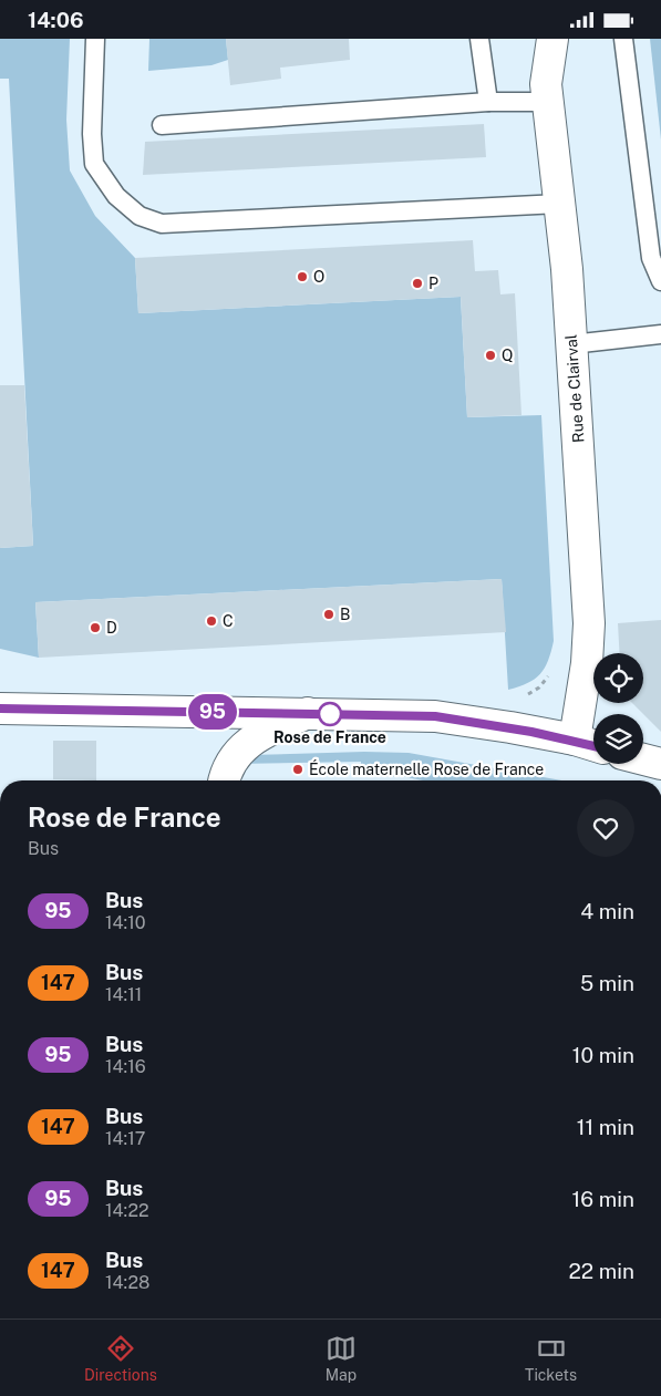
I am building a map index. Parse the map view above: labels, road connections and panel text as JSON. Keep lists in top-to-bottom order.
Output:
{
  "streets": {
    "street": ["Rue de Clairval"]
  },
  "places": [
    "O",
    "P",
    "Q",
    "B",
    "C",
    "D",
    "Rose de France",
    "École maternelle Rose de France"
  ],
  "lines": ["bus line 95"],
  "page": {
    "status": "14:06",
    "on_map": "95",
    "heading": ["Rose de France", "Bus"],
    "list": [
      {
        "mark": "95",
        "name": "Bus",
        "note": "14:10",
        "value": "4 min"
      },
      {
        "mark": "147",
        "name": "Bus",
        "note": "14:11",
        "value": "5 min"
      },
      {
        "mark": "95",
        "name": "Bus",
        "note": "14:16",
        "value": "10 min"
      },
      {
        "mark": "147",
        "name": "Bus",
        "note": "14:17",
        "value": "11 min"
      },
      {
        "mark": "95",
        "name": "Bus",
        "note": "14:22",
        "value": "16 min"
      },
      {
        "mark": "147",
        "name": "Bus",
        "note": "14:28",
        "value": "22 min"
      }
    ],
    "tabs": ["Directions", "Map", "Tickets"]
  }
}
